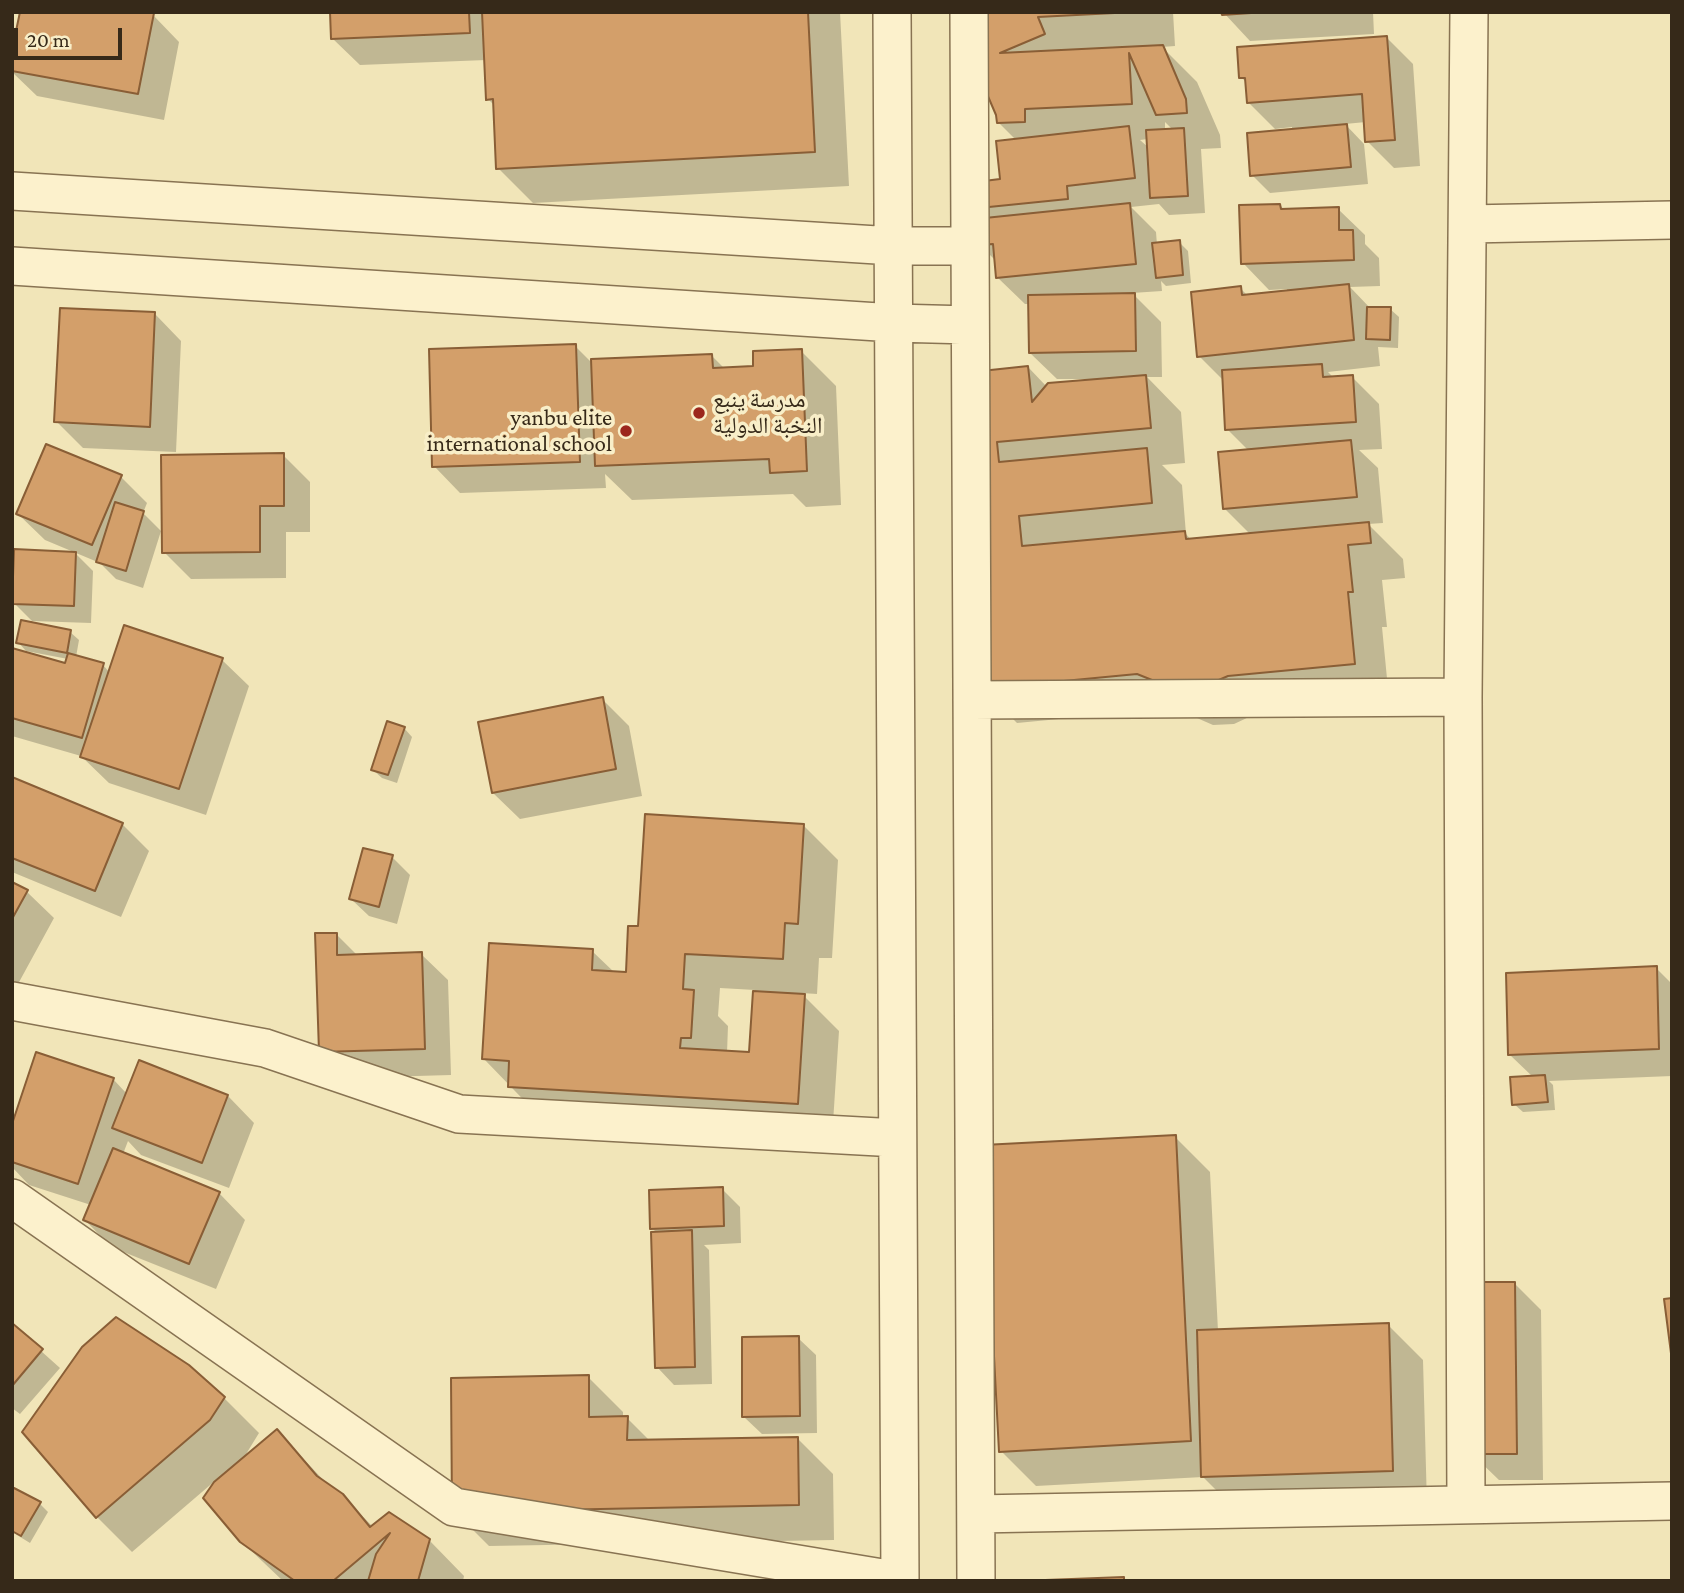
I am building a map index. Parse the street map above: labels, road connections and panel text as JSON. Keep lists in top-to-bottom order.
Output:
{
  "places": ["مدرسة ينبع النخبة الدولية", "yanbu elite international school"],
  "scale_bar": "20 m"
}
